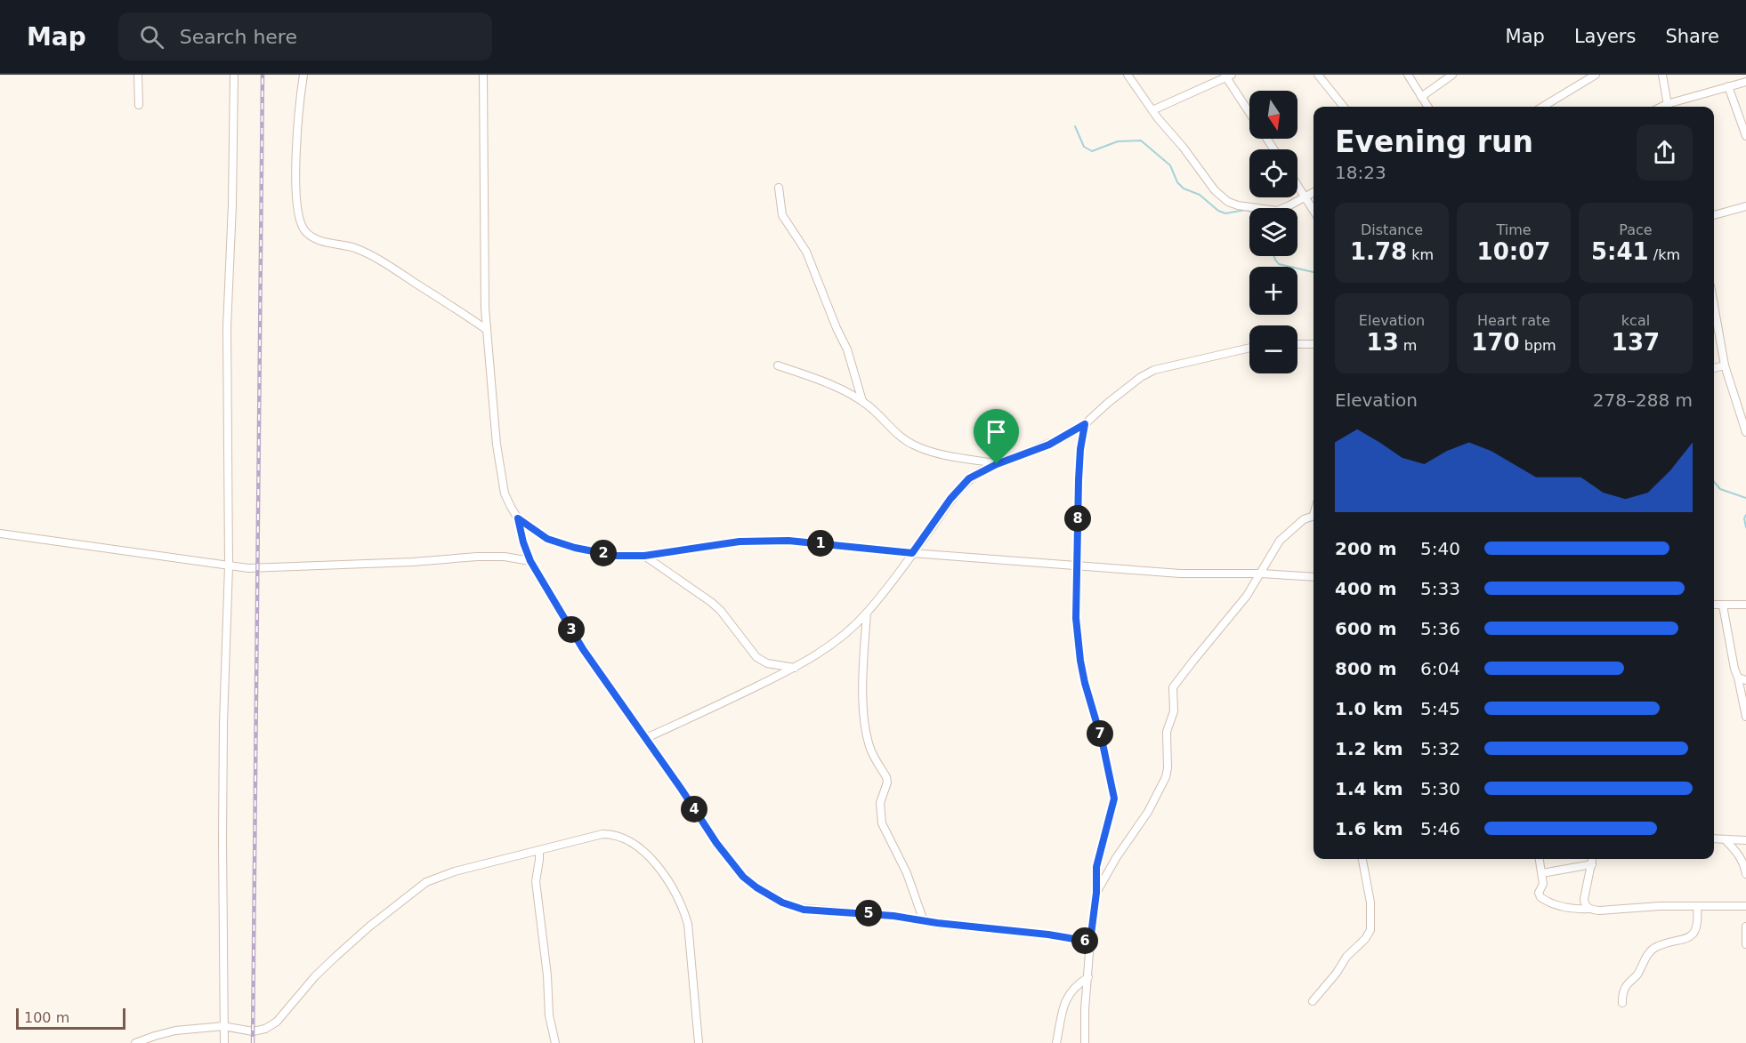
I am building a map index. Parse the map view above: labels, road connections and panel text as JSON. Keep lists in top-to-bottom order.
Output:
{
  "scale_bar": "100 m",
  "north": "bottom",
  "page": {
    "header": "Map",
    "search": "Search here",
    "nav": ["Map", "Layers", "Share"],
    "map_buttons": ["+", "−"],
    "heading": ["Evening run", "18:23"],
    "stats": [
      ["Distance", "1.78 km"],
      ["Time", "10:07"],
      ["Pace", "5:41 /km"],
      ["Elevation", "13 m"],
      ["Heart rate", "170 bpm"],
      ["kcal", "137"]
    ],
    "chart": ["Elevation", "278–288 m"],
    "pins": [
      "8",
      "1",
      "2",
      "3",
      "7",
      "4",
      "5",
      "6"
    ],
    "list": [
      {
        "name": "200 m",
        "note": "5:40"
      },
      {
        "name": "400 m",
        "note": "5:33"
      },
      {
        "name": "600 m",
        "note": "5:36"
      },
      {
        "name": "800 m",
        "note": "6:04"
      },
      {
        "name": "1.0 km",
        "note": "5:45"
      },
      {
        "name": "1.2 km",
        "note": "5:32"
      },
      {
        "name": "1.4 km",
        "note": "5:30"
      },
      {
        "name": "1.6 km",
        "note": "5:46"
      }
    ],
    "scale": "100 m"
  }
}
